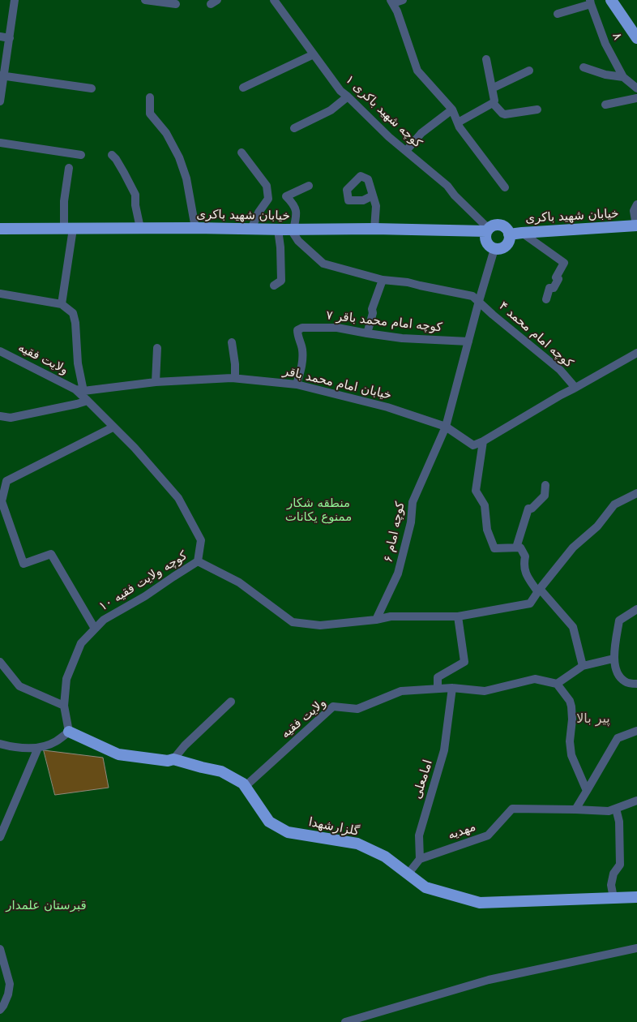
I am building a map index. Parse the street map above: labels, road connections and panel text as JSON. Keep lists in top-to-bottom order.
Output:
{
  "streets": {
    "main road": ["خیابان شهید باکری", "گلزارشهدا"],
    "street": [
      "۸",
      "کوچه شهید باکری ۱",
      "کوچه امام محمد باقر ۷",
      "کوچه امام محمد ۴",
      "ولایت فقیه",
      "خیابان امام محمد باقر",
      "کوچه امام ۶",
      "کوچه ولایت فقیه ۱۰",
      "امامعلی",
      "مهدیه"
    ]
  },
  "crossings": [
    ["کوچه شهید باکری ۱", "خیابان شهید باکری"],
    ["کوچه شهید باکری ۱", "کوچه امام ۶"],
    ["خیابان شهید باکری", "کوچه امام ۶"],
    ["کوچه امام محمد باقر ۷", "خیابان امام محمد باقر"],
    ["کوچه امام محمد باقر ۷", "کوچه امام ۶"],
    ["کوچه امام محمد ۴", "کوچه امام ۶"],
    ["ولایت فقیه", "خیابان امام محمد باقر"],
    ["ولایت فقیه", "کوچه ولایت فقیه ۱۰"],
    ["ولایت فقیه", "امامعلی"],
    ["ولایت فقیه", "گلزارشهدا"],
    ["خیابان امام محمد باقر", "کوچه امام ۶"],
    ["خیابان امام محمد باقر", "کوچه ولایت فقیه ۱۰"],
    ["کوچه ولایت فقیه ۱۰", "گلزارشهدا"],
    ["امامعلی", "مهدیه"]
  ],
  "districts": ["پیر بالا"],
  "parks": ["منطقه شکار ممنوع یکانات", "قبرستان علمدار"]
}
